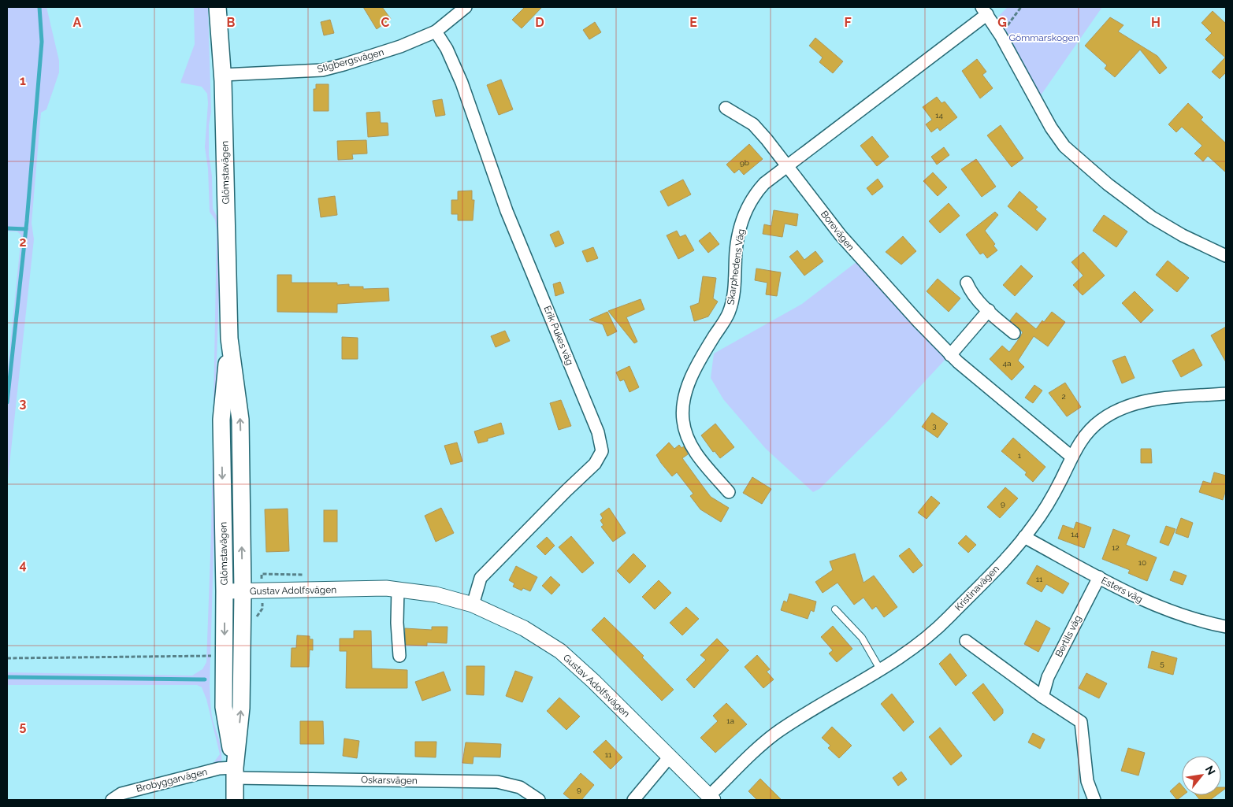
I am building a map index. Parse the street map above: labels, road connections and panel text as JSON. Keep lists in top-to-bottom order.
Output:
{
  "streets": {
    "main road": ["Glömstavägen"],
    "street": [
      "Stigbergsvägen",
      "Borevägen",
      "Skarphedens Väg",
      "Erik Pukes väg",
      "Kristinavägen",
      "Esters väg",
      "Gustav Adolfsvägen",
      "Bertils väg",
      "Brobyggarvägen",
      "Oskarsvägen"
    ]
  },
  "crossings": [
    ["Stigbergsvägen", "Glömstavägen"],
    ["Stigbergsvägen", "Erik Pukes väg"],
    ["Glömstavägen", "Gustav Adolfsvägen"],
    ["Glömstavägen", "Brobyggarvägen"],
    ["Glömstavägen", "Oskarsvägen"],
    ["Borevägen", "Skarphedens Väg"],
    ["Borevägen", "Kristinavägen"],
    ["Erik Pukes väg", "Gustav Adolfsvägen"],
    ["Kristinavägen", "Esters väg"],
    ["Kristinavägen", "Gustav Adolfsvägen"],
    ["Esters väg", "Bertils väg"],
    ["Brobyggarvägen", "Oskarsvägen"]
  ],
  "parks": ["Gömmarskogen"],
  "house_numbers": [
    "14",
    "9b",
    "4a",
    "2",
    "3",
    "1",
    "9",
    "14",
    "12",
    "10",
    "11",
    "5",
    "1a",
    "11",
    "9"
  ],
  "north": "top right",
  "grid": {
    "columns": [
      "A",
      "B",
      "C",
      "D",
      "E",
      "F",
      "G",
      "H"
    ],
    "rows": [
      "1",
      "2",
      "3",
      "4",
      "5"
    ]
  }
}
